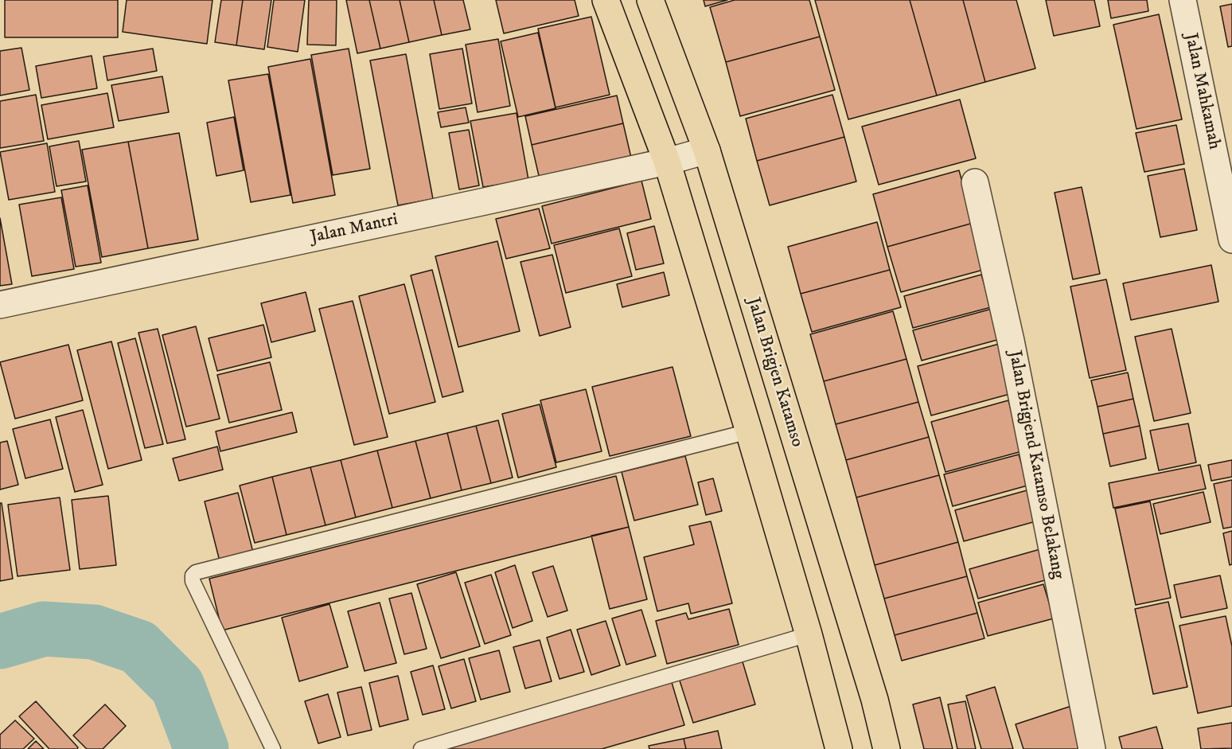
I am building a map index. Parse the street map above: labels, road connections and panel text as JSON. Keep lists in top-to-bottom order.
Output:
{
  "streets": {
    "main road": ["Jalan Brigjen Katamso"],
    "street": ["Jalan Mahkamah", "Jalan Mantri", "Jalan Brigjend Katamso Belakang"]
  },
  "crossings": [
    ["Jalan Mantri", "Jalan Brigjen Katamso"]
  ]
}
